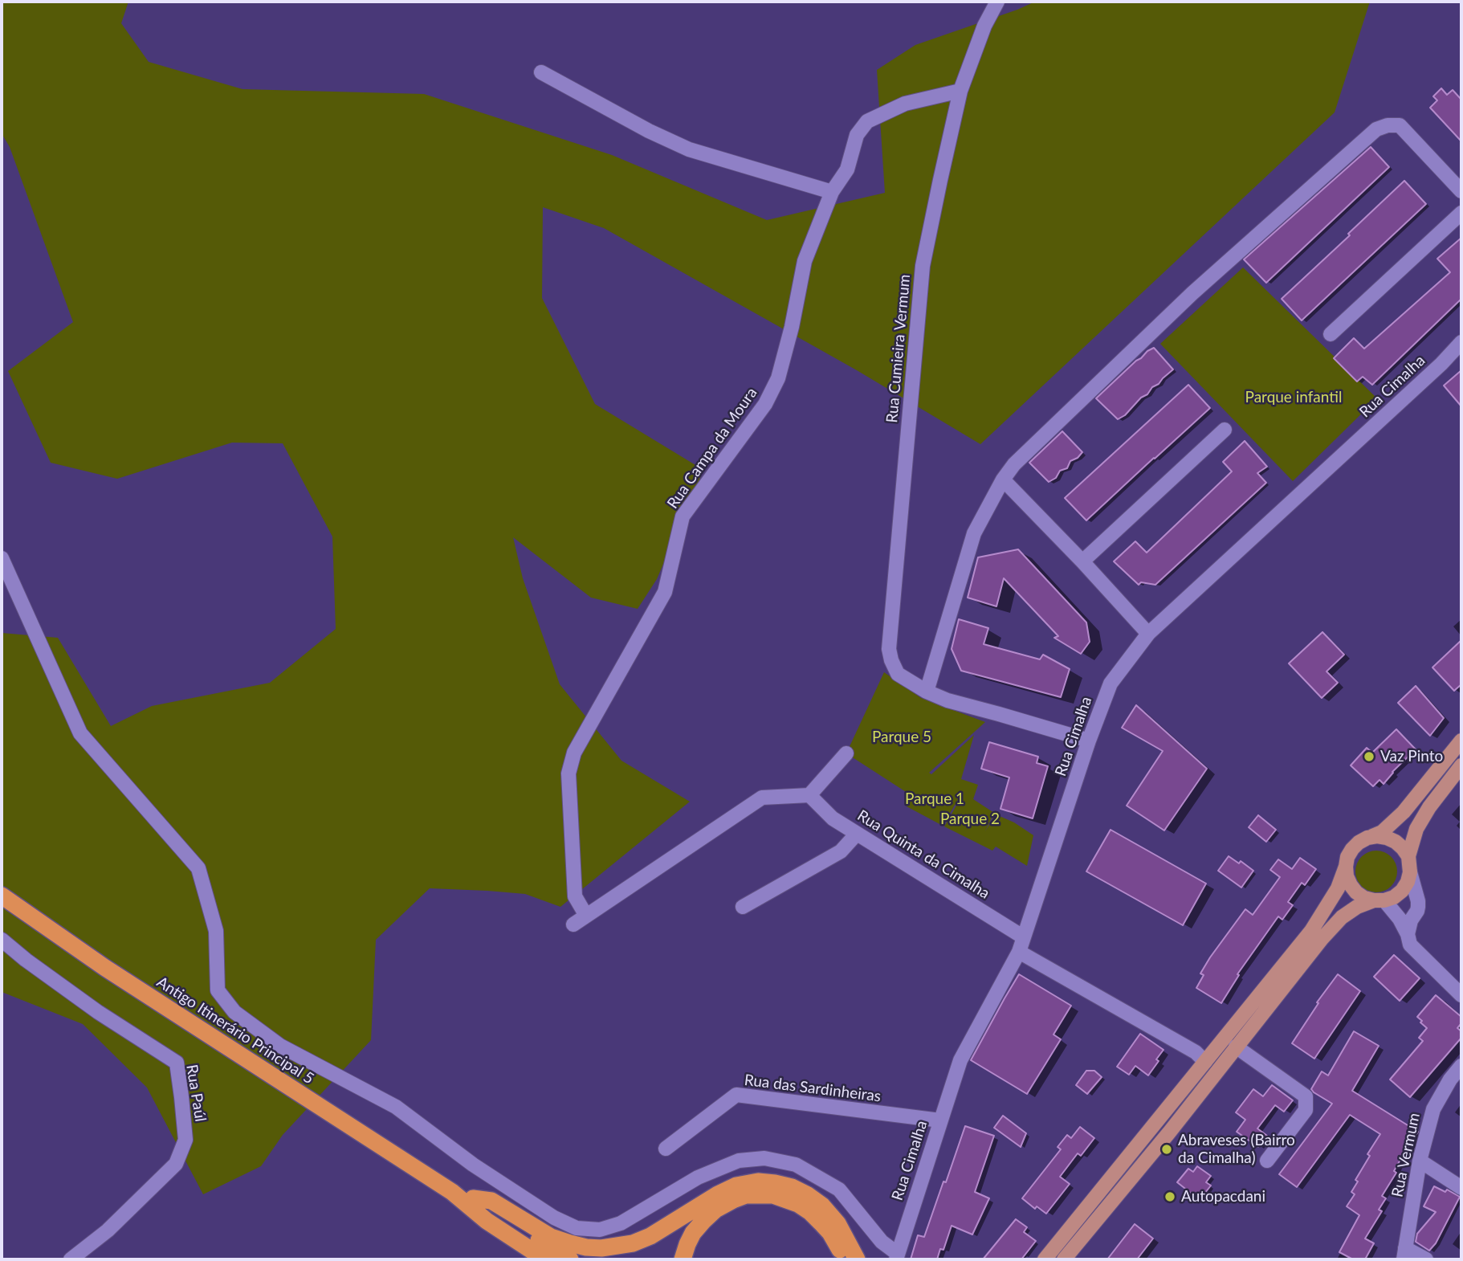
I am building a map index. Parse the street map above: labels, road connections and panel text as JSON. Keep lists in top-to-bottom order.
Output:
{
  "streets": {
    "highway": ["Antigo Itinerário Principal 5"],
    "street": [
      "Rua Cumieira Vermum",
      "Rua Cimalha",
      "Rua Campa da Moura",
      "Rua Quinta da Cimalha",
      "Rua das Sardinheiras",
      "Rua Paúl",
      "Rua Vermum"
    ]
  },
  "crossings": [
    ["Rua Cumieira Vermum", "Rua Cimalha"],
    ["Rua Cumieira Vermum", "Rua Campa da Moura"],
    ["Rua Cimalha", "Rua Quinta da Cimalha"],
    ["Rua Cimalha", "Rua das Sardinheiras"]
  ],
  "parks": [
    "Parque infantil",
    "Parque 5",
    "Parque 1",
    "Parque 2"
  ],
  "places": ["Vaz Pinto", "Abraveses (Bairro da Cimalha)", "Autopacdani"]
}
